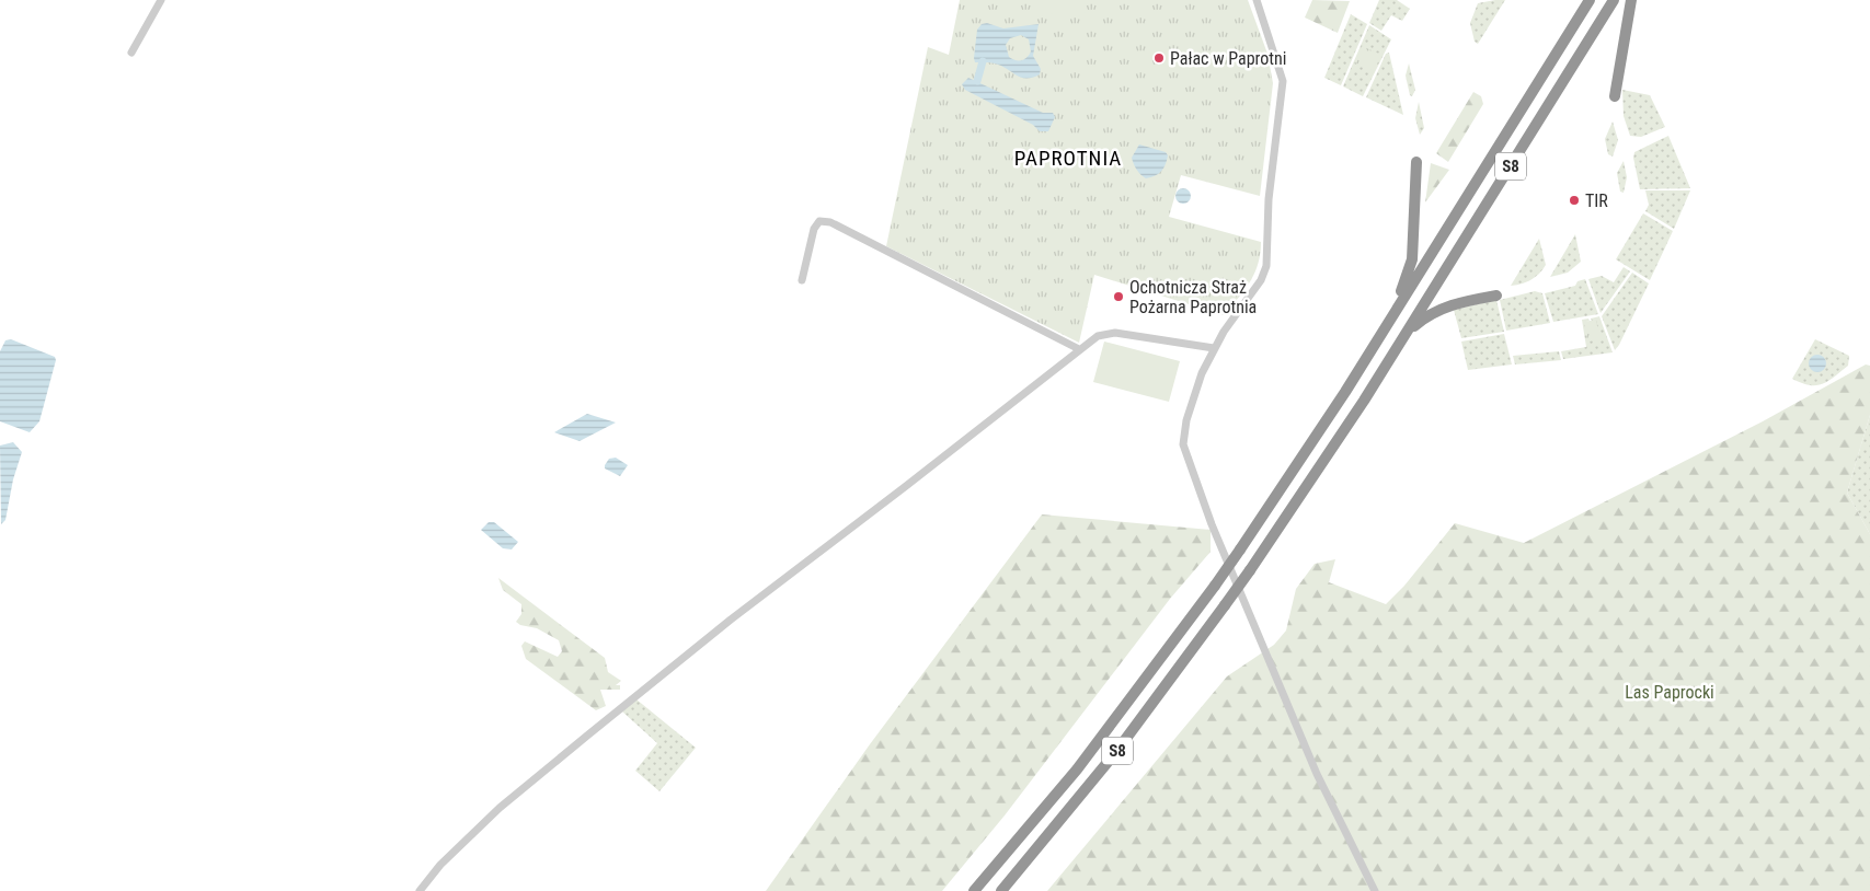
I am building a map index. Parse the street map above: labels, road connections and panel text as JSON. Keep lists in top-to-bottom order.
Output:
{
  "streets": {
    "highway": ["S8"]
  },
  "districts": ["PAPROTNIA"],
  "parks": ["Las Paprocki"],
  "places": ["Pałac w Paprotni", "TIR", "Ochotnicza Straż Pożarna Paprotnia"]
}
